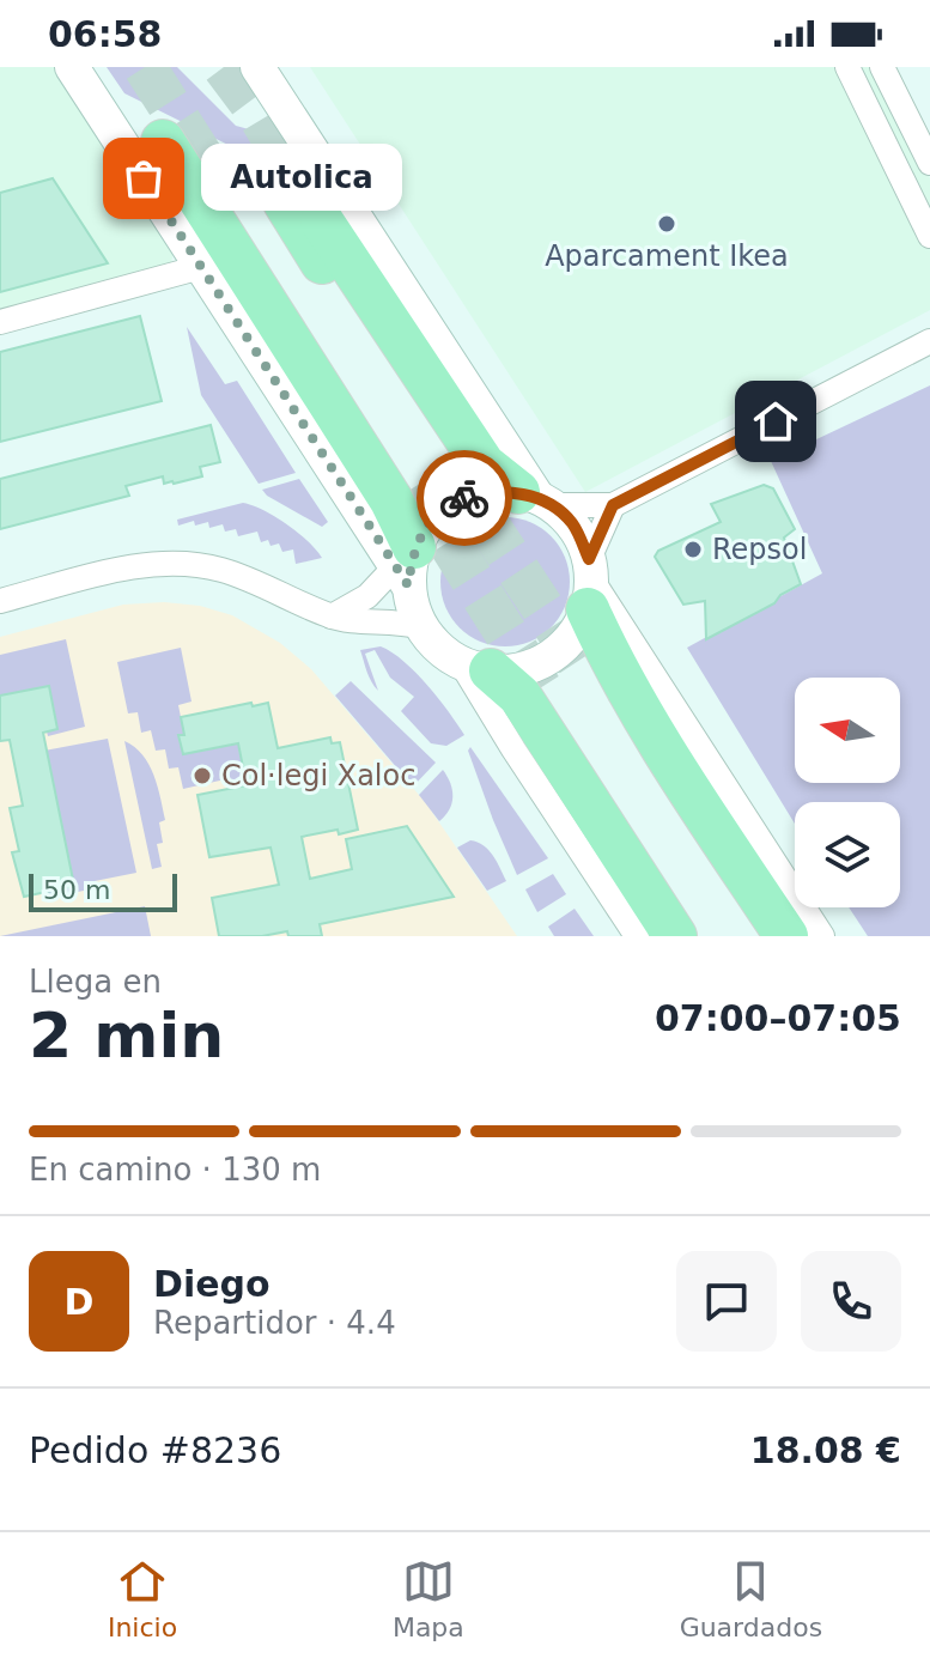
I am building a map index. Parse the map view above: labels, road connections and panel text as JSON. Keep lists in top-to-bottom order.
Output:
{
  "places": [
    "Autolica",
    "Aparcament Ikea",
    "Repsol",
    "Col·legi Xaloc"
  ],
  "scale_bar": "50 m",
  "north": "left",
  "page": {
    "status": "06:58",
    "bubble": "Autolica",
    "scale": "50 m",
    "heading": ["2 min", "Llega en", "07:00–07:05"],
    "panel": [
      "Diego",
      "Repartidor · 4.4",
      "Pedido #8236",
      "18.08 €"
    ],
    "bar": "En camino · 130 m",
    "round": "D",
    "tabs": ["Inicio", "Mapa", "Guardados"]
  }
}
